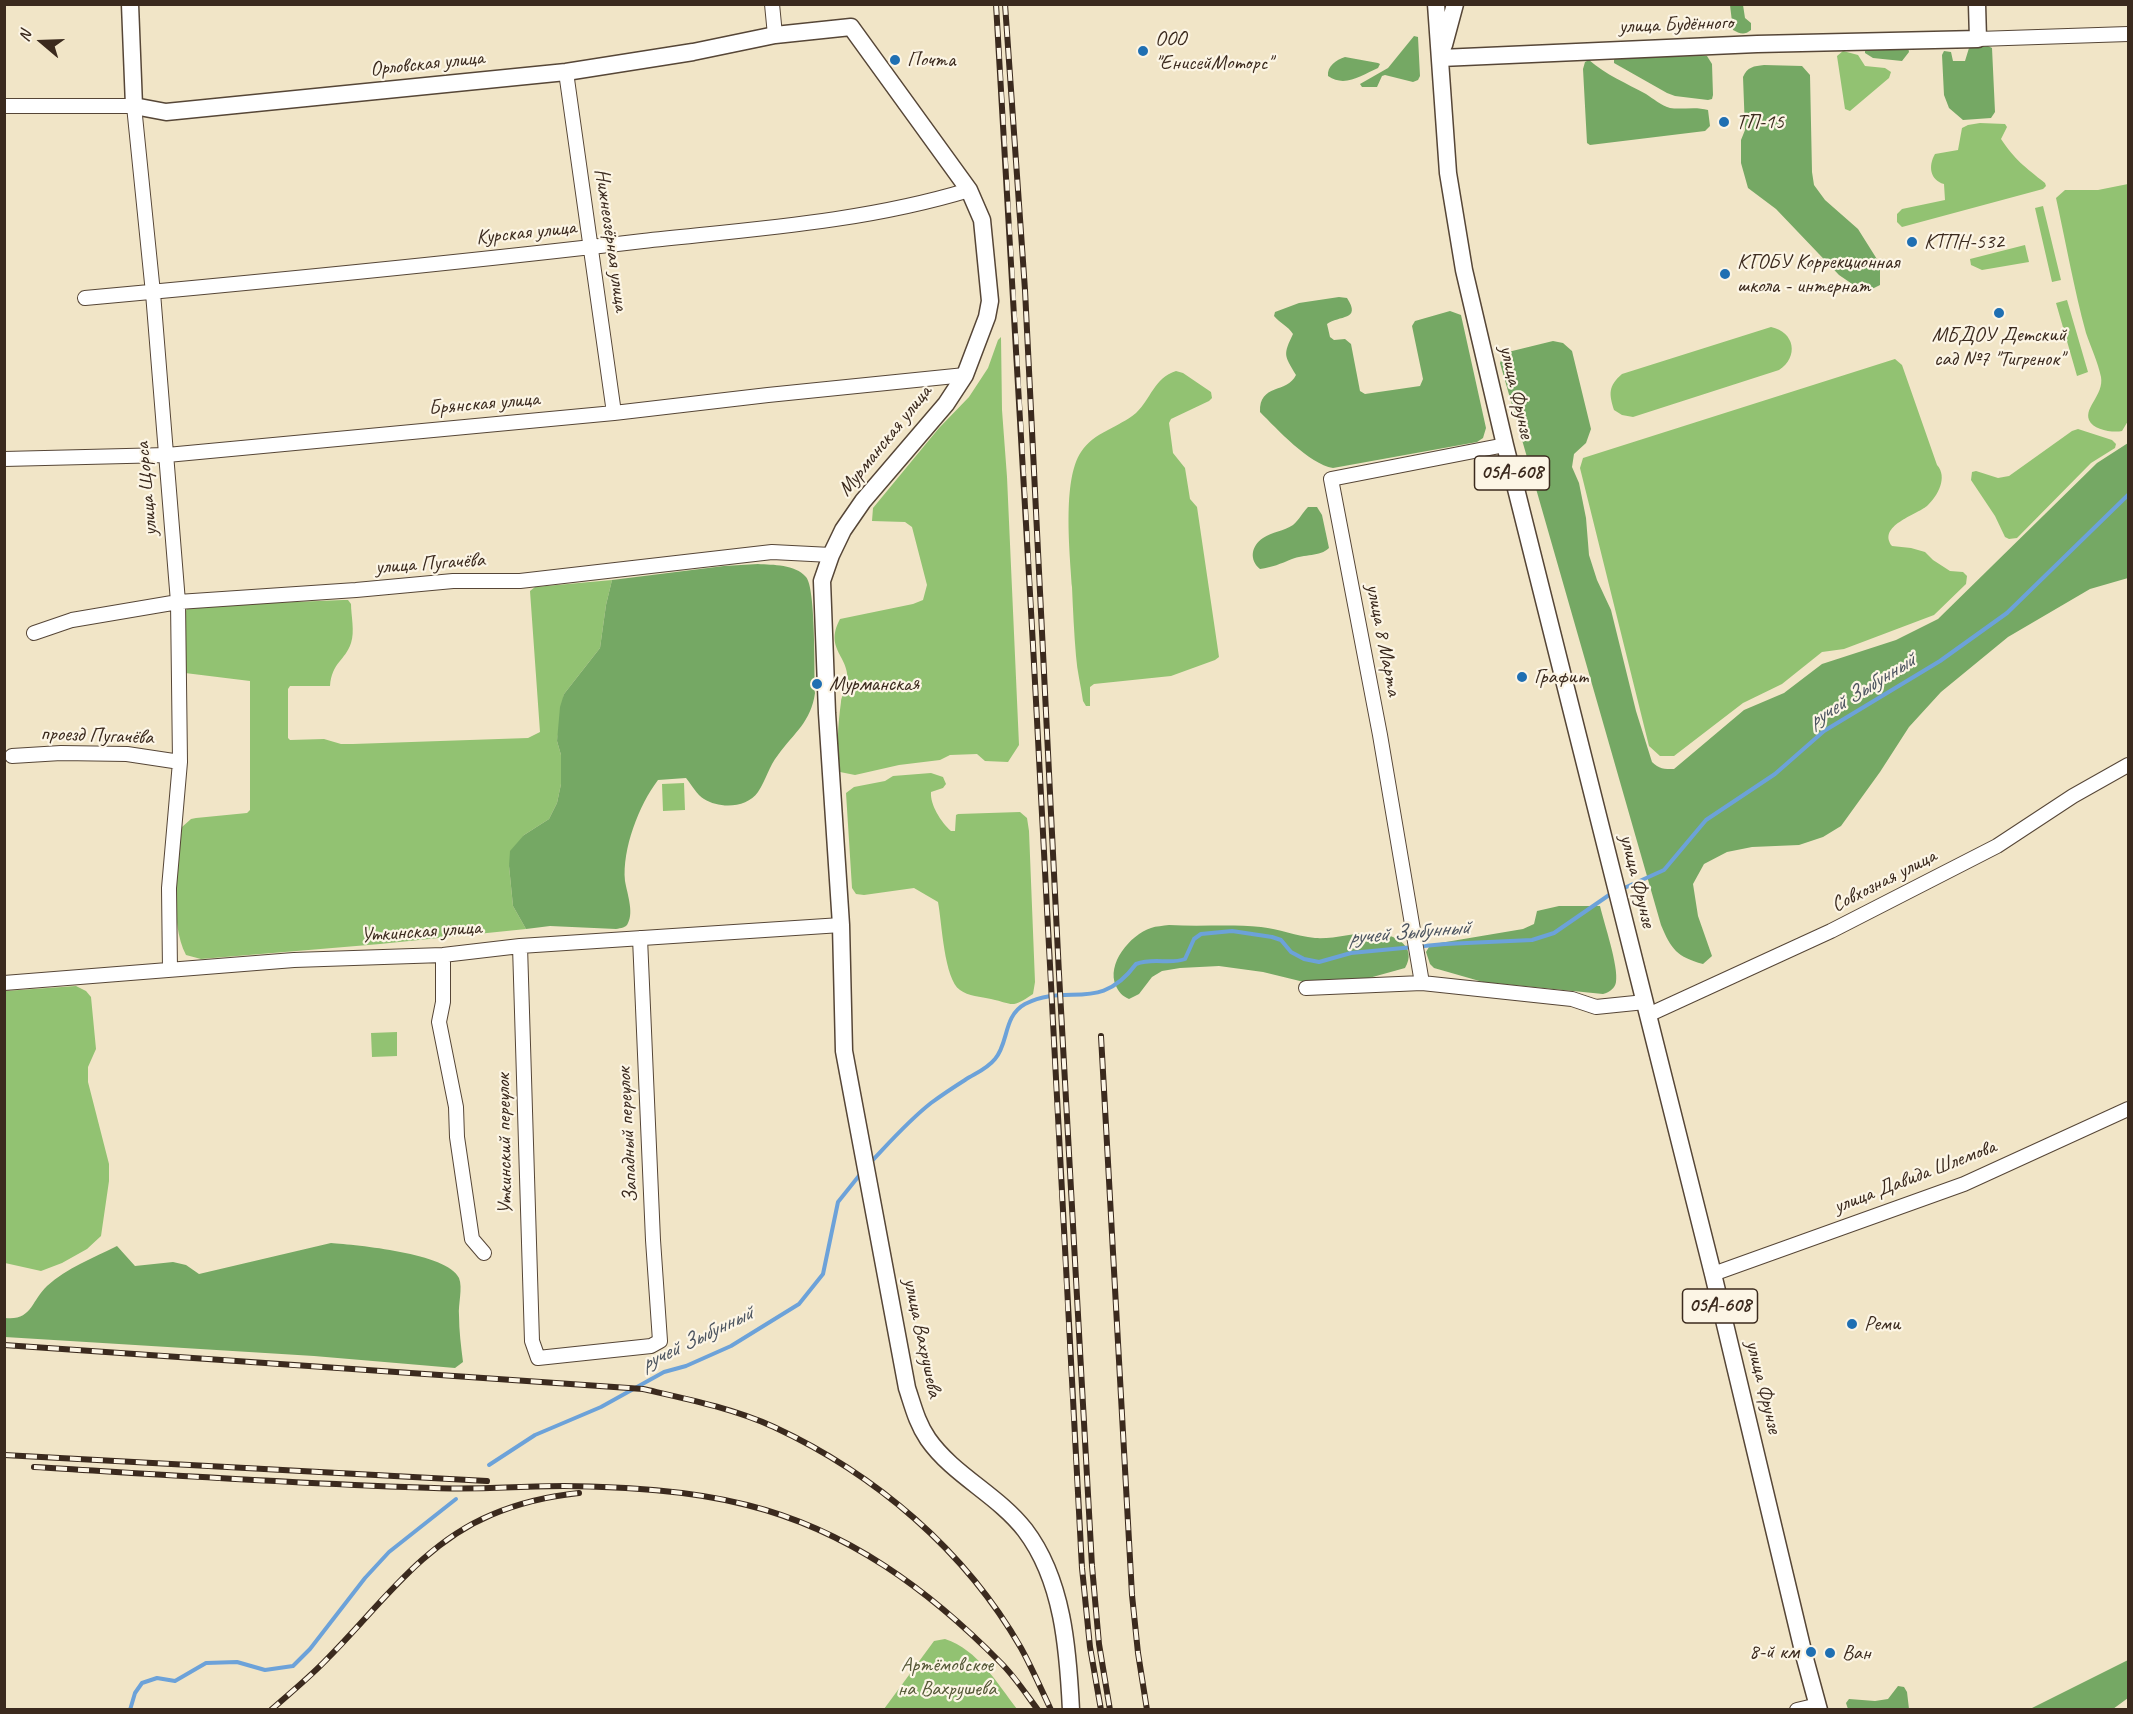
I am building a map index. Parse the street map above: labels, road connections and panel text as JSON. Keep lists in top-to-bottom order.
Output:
{
  "streets": {
    "main road": [
      "улица Будённого",
      "Орловская улица",
      "улица Фрунзе",
      "Мурманская улица",
      "05А-608",
      "улица Щорса",
      "улица Вахрушева"
    ],
    "street": [
      "Курская улица",
      "Нижнеозёрная улица",
      "Брянская улица",
      "улица Пугачёва",
      "улица 8 Марта",
      "проезд Пугачёва",
      "Совхозная улица",
      "Уткинская улица",
      "Западный переулок",
      "Уткинский переулок",
      "улица Давида Шлемова"
    ]
  },
  "crossings": [
    ["улица Будённого", "улица Фрунзе"],
    ["Орловская улица", "Нижнеозёрная улица"],
    ["Орловская улица", "Мурманская улица"],
    ["Орловская улица", "улица Щорса"],
    ["Курская улица", "Нижнеозёрная улица"],
    ["Курская улица", "Мурманская улица"],
    ["Курская улица", "улица Щорса"],
    ["Нижнеозёрная улица", "Брянская улица"],
    ["улица Фрунзе", "улица 8 Марта"],
    ["улица Фрунзе", "Совхозная улица"],
    ["улица Фрунзе", "улица Давида Шлемова"],
    ["Брянская улица", "Мурманская улица"],
    ["Брянская улица", "улица Щорса"],
    ["Мурманская улица", "улица Пугачёва"],
    ["Мурманская улица", "Уткинская улица"],
    ["Мурманская улица", "улица Вахрушева"],
    ["улица Щорса", "улица Пугачёва"],
    ["улица Щорса", "проезд Пугачёва"],
    ["улица Щорса", "Уткинская улица"],
    ["Уткинская улица", "Западный переулок"],
    ["Уткинская улица", "Уткинский переулок"],
    ["Уткинская улица", "улица Вахрушева"],
    ["Западный переулок", "Уткинский переулок"]
  ],
  "water": ["ручей Зыбунный"],
  "parks": ["Артёмовское на Вахрушева"],
  "places": [
    "ООО \"ЕнисейМоторс\"",
    "Почта",
    "ТП-15",
    "КТПН-532",
    "КГОБУ Коррекционная школа - интернат",
    "МБДОУ Детский сад №7 \"Тигренок\"",
    "Графит",
    "Мурманская",
    "Реми",
    "8-й км",
    "Ван"
  ],
  "north": "left"
}
